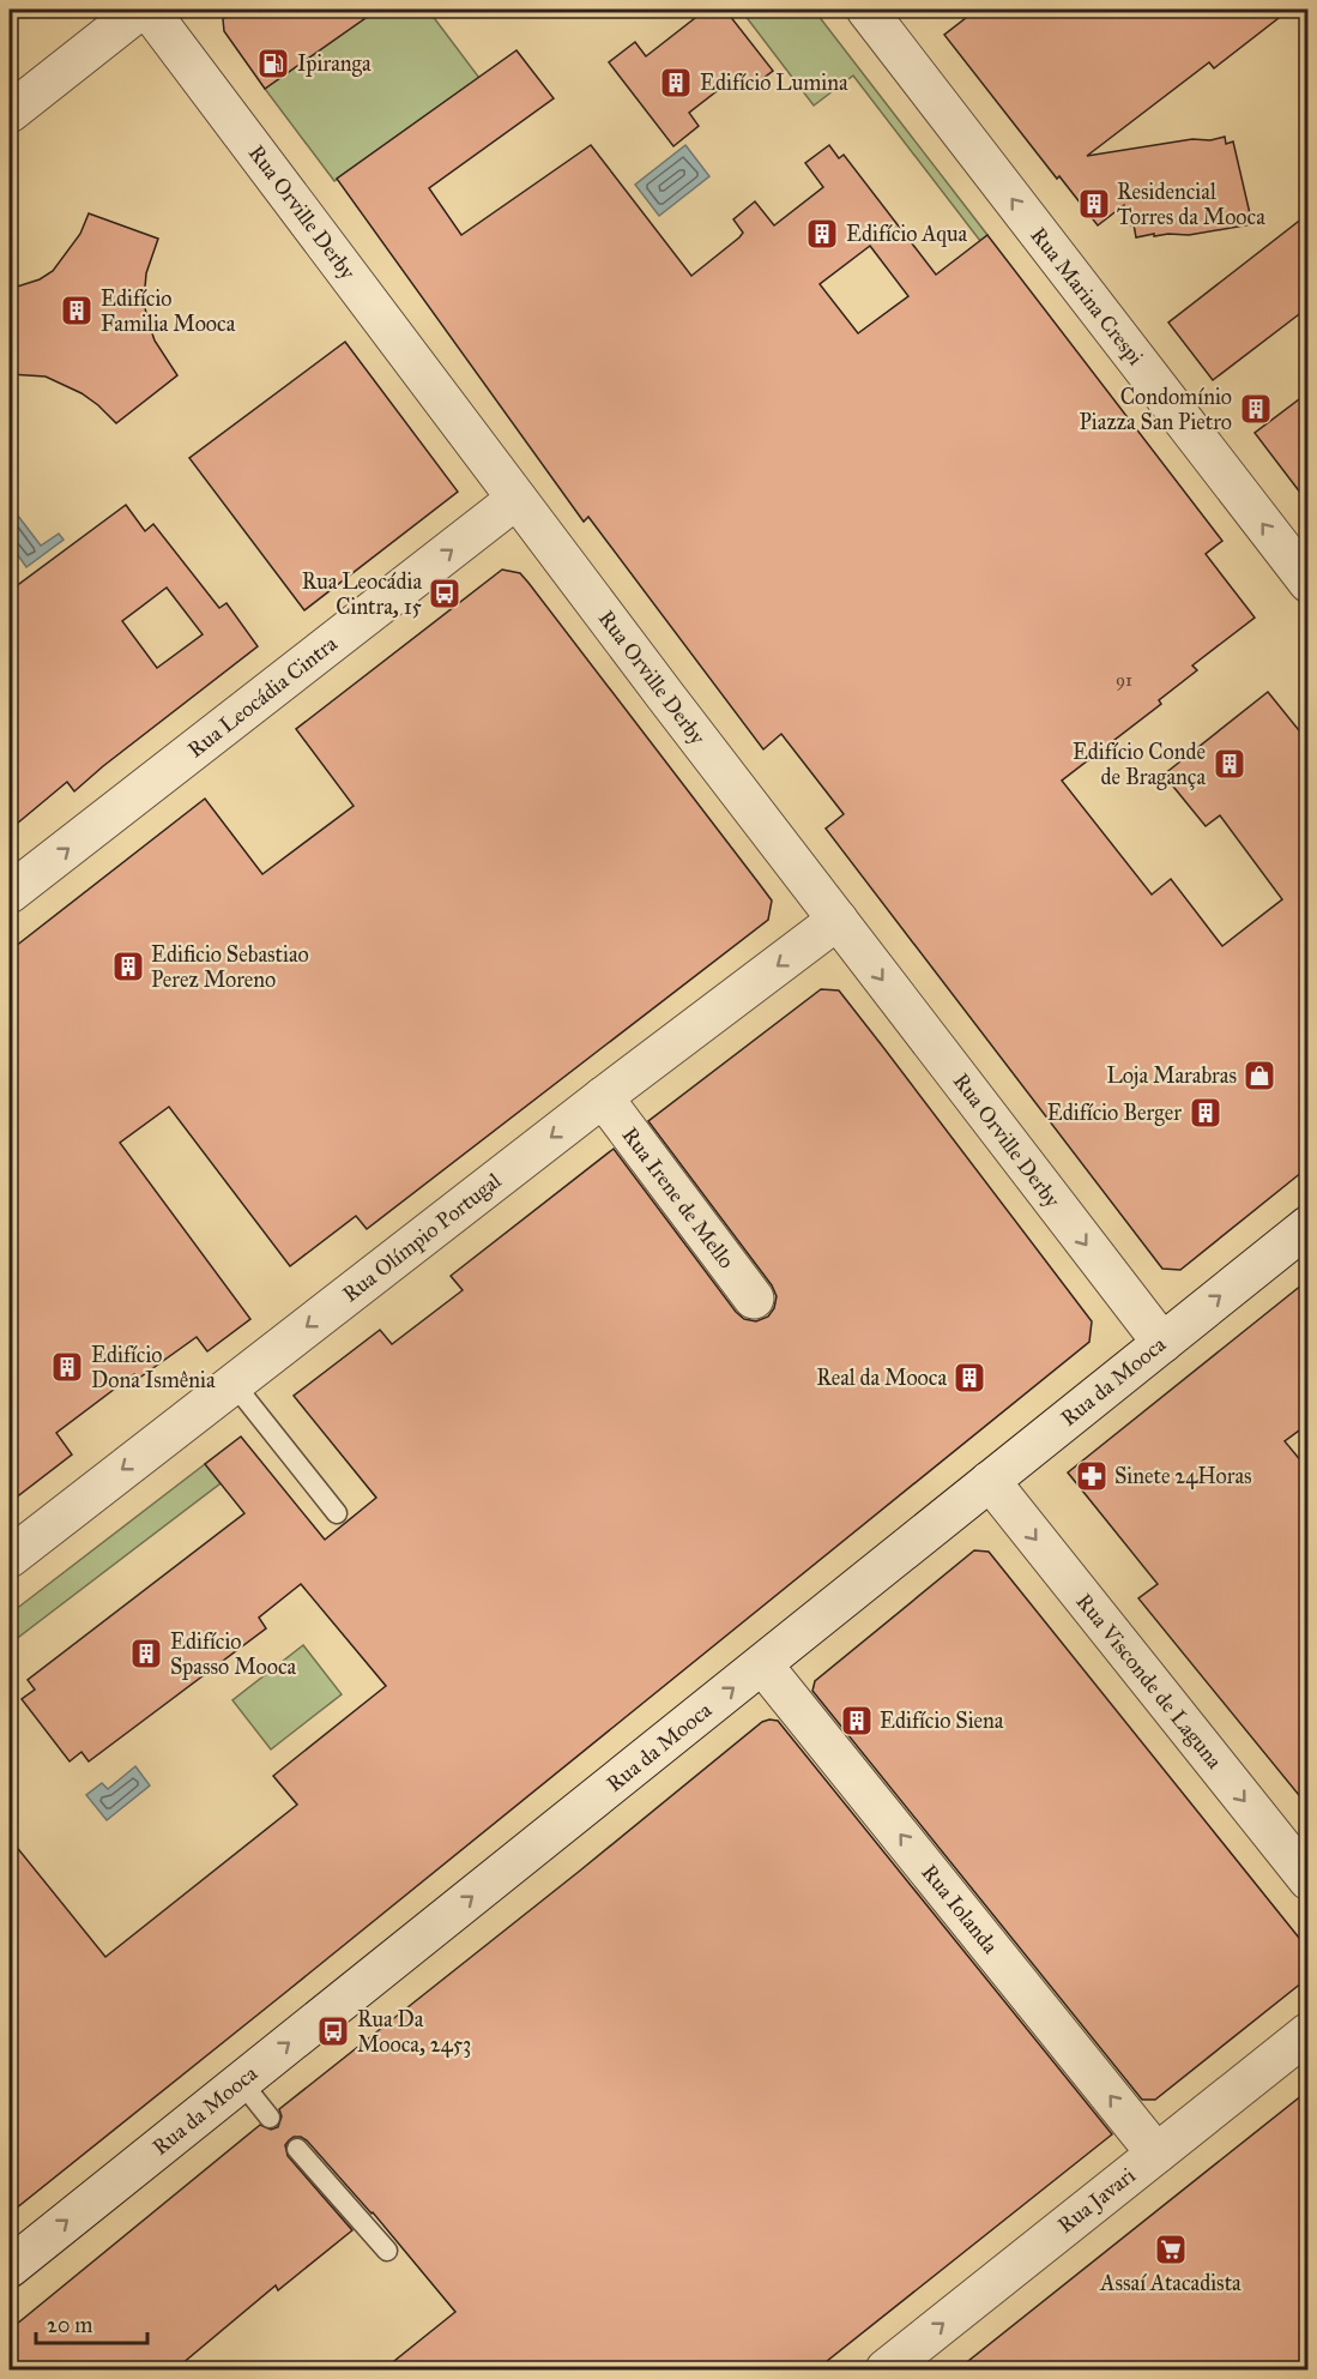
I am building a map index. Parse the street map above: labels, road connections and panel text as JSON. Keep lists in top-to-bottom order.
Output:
{
  "streets": {
    "street": [
      "Rua Orville Derby",
      "Rua Marina Crespi",
      "Rua Leocádia Cintra",
      "Rua Irene de Mello",
      "Rua Olímpio Portugal",
      "Rua da Mooca",
      "Rua Visconde de Laguna",
      "Rua Iolanda",
      "Rua Javari"
    ]
  },
  "crossings": [
    ["Rua Orville Derby", "Rua Leocádia Cintra"],
    ["Rua Orville Derby", "Rua Olímpio Portugal"],
    ["Rua Orville Derby", "Rua da Mooca"],
    ["Rua Irene de Mello", "Rua Olímpio Portugal"],
    ["Rua da Mooca", "Rua Visconde de Laguna"],
    ["Rua da Mooca", "Rua Iolanda"],
    ["Rua Iolanda", "Rua Javari"]
  ],
  "one_way": [
    "Rua Marina Crespi",
    "Rua Leocádia Cintra",
    "Rua Olímpio Portugal",
    "Rua da Mooca",
    "Rua Visconde de Laguna",
    "Rua Iolanda",
    "Rua Javari"
  ],
  "places": {
    "fuel station": ["Ipiranga"],
    "building": [
      "Edifício Lumina",
      "Residencial Torres da Mooca",
      "Edifício Aqua",
      "Edifício Familia Mooca",
      "Condomínio Piazza San Pietro",
      "Edifício Conde de Bragança",
      "Edificio Sebastiao Perez Moreno",
      "Edifício Berger",
      "Edifício Dona Ismênia",
      "Real da Mooca",
      "Edifício Spasso Mooca",
      "Edifício Siena"
    ],
    "bus stop": ["Rua Leocádia Cintra, 15", "Rua Da Mooca, 2453"],
    "shop": ["Loja Marabras"],
    "pharmacy": ["Sinete 24Horas"],
    "supermarket": ["Assaí Atacadista"]
  },
  "house_numbers": ["91"],
  "scale_bar": "20 m"
}
